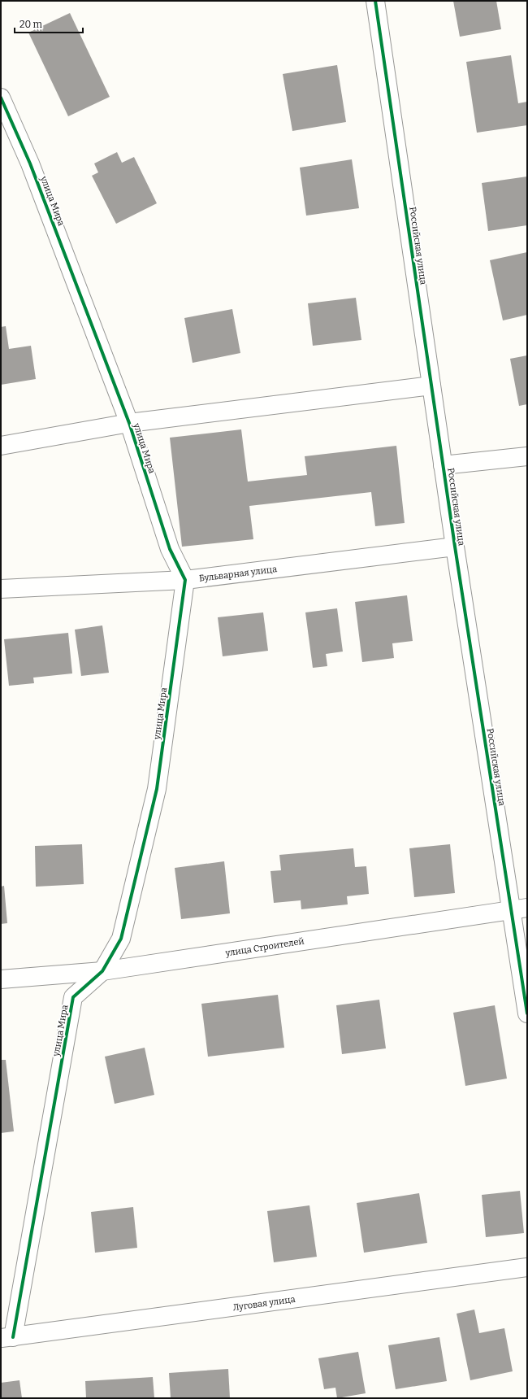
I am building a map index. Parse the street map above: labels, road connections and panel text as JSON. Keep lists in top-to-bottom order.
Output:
{
  "streets": {
    "street": [
      "улица Мира",
      "Российская улица",
      "Бульварная улица",
      "улица Строителей",
      "Луговая улица"
    ]
  },
  "crossings": [
    ["улица Мира", "Бульварная улица"],
    ["улица Мира", "улица Строителей"],
    ["улица Мира", "Луговая улица"],
    ["Российская улица", "Бульварная улица"],
    ["Российская улица", "улица Строителей"]
  ],
  "scale_bar": "20 m"
}
